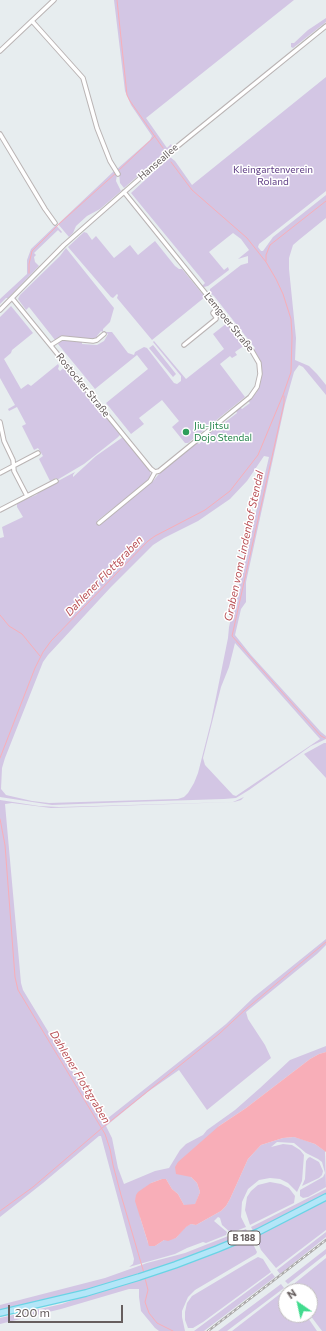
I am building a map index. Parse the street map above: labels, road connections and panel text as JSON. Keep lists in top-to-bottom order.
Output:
{
  "streets": {
    "main road": ["B 188"],
    "street": ["Hanseallee", "Lemgoer Straße", "Rostocker Straße"]
  },
  "crossings": [
    ["Hanseallee", "Lemgoer Straße"],
    ["Hanseallee", "Rostocker Straße"],
    ["Lemgoer Straße", "Rostocker Straße"]
  ],
  "water": ["Graben vom Lindenhof Stendal", "Dahlener Flottgraben"],
  "parks": ["Kleingartenverein Roland"],
  "places": ["Jiu-Jitsu Dojo Stendal"],
  "scale_bar": "200 m",
  "north": "top left"
}
